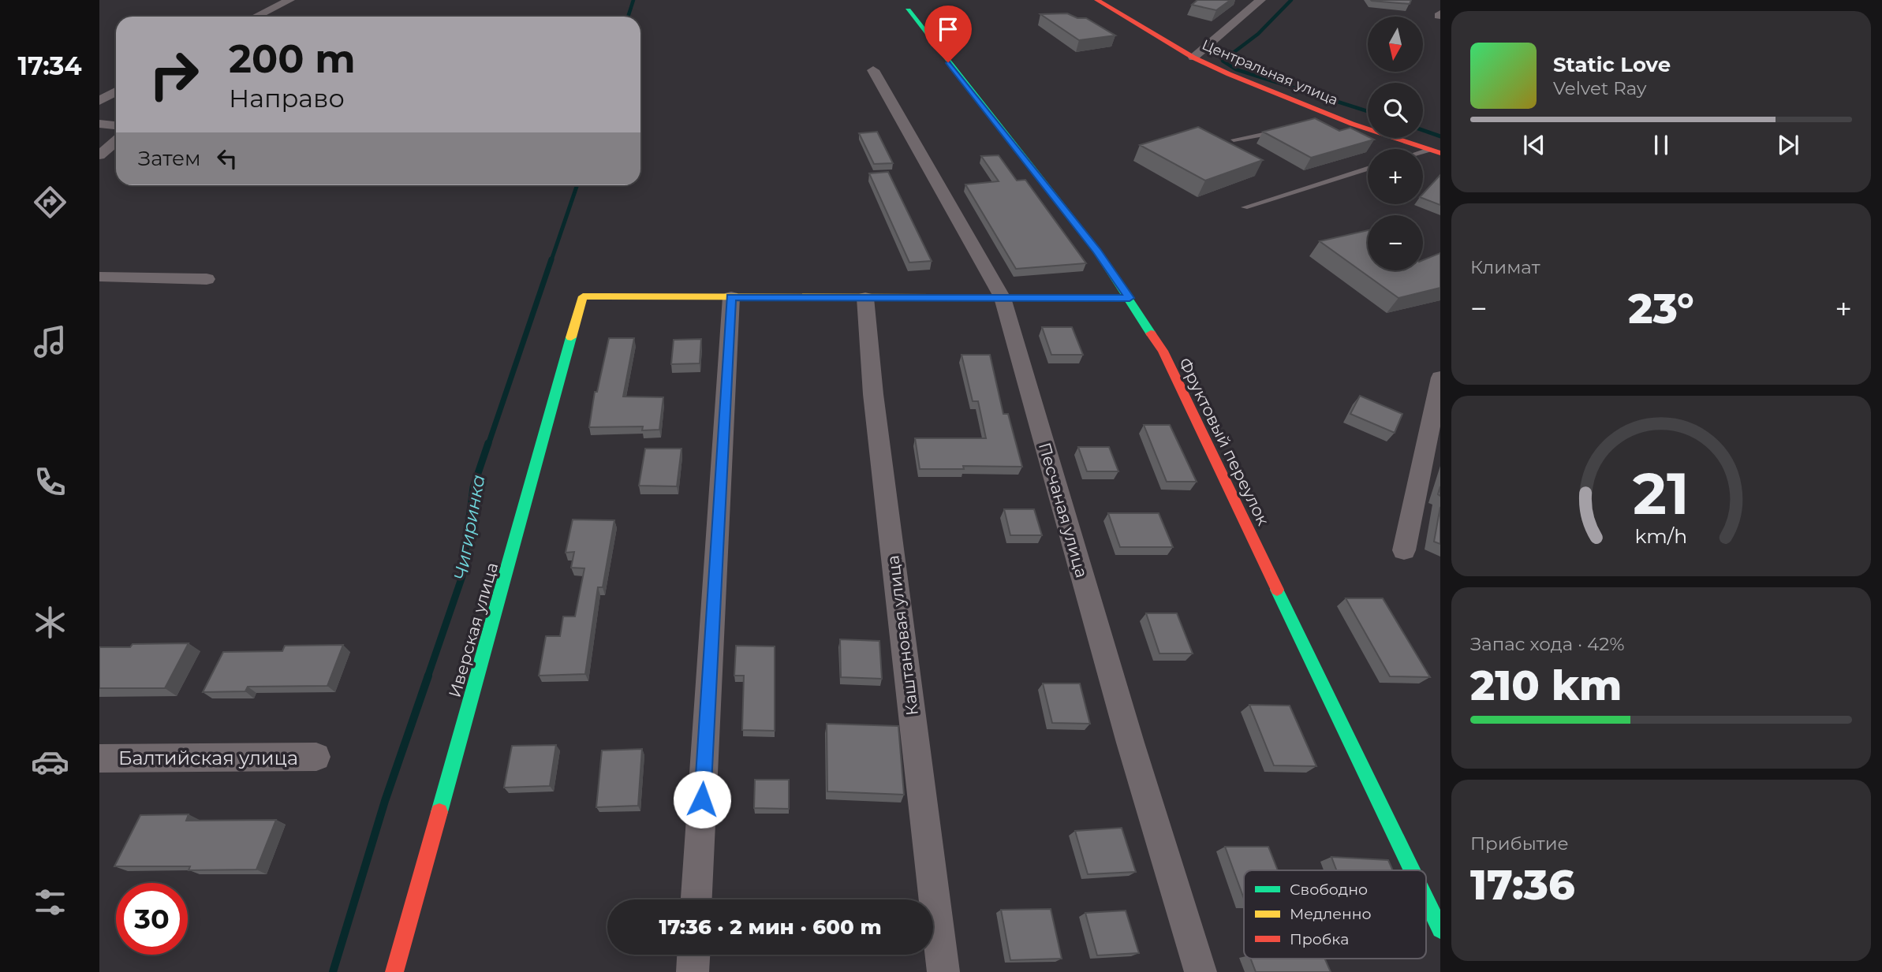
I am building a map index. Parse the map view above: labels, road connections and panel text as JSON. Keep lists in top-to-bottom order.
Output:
{
  "streets": {
    "street": [
      "Центральная улица",
      "Фруктовый переулок",
      "Песчаная улица",
      "Иверская улица",
      "Каштановая улица",
      "Балтийская улица"
    ]
  },
  "water": ["Чигиринка"],
  "legend": ["Свободно", "Медленно", "Пробка"],
  "north": "bottom",
  "page": {
    "tabs": "17:34",
    "map_buttons": ["+", "−"],
    "turn": ["200 m", "Направо"],
    "song": ["Static Love", "Velvet Ray"],
    "then": "Затем",
    "tile": [
      "Климат",
      ["Запас хода · 42%", "210 km"],
      ["Прибытие", "17:36"]
    ],
    "heat": ["−", "23°", "+"],
    "limit": "30",
    "trip": "17:36 · 2 мин · 600 m",
    "gauge": ["21", "km/h"]
  }
}
